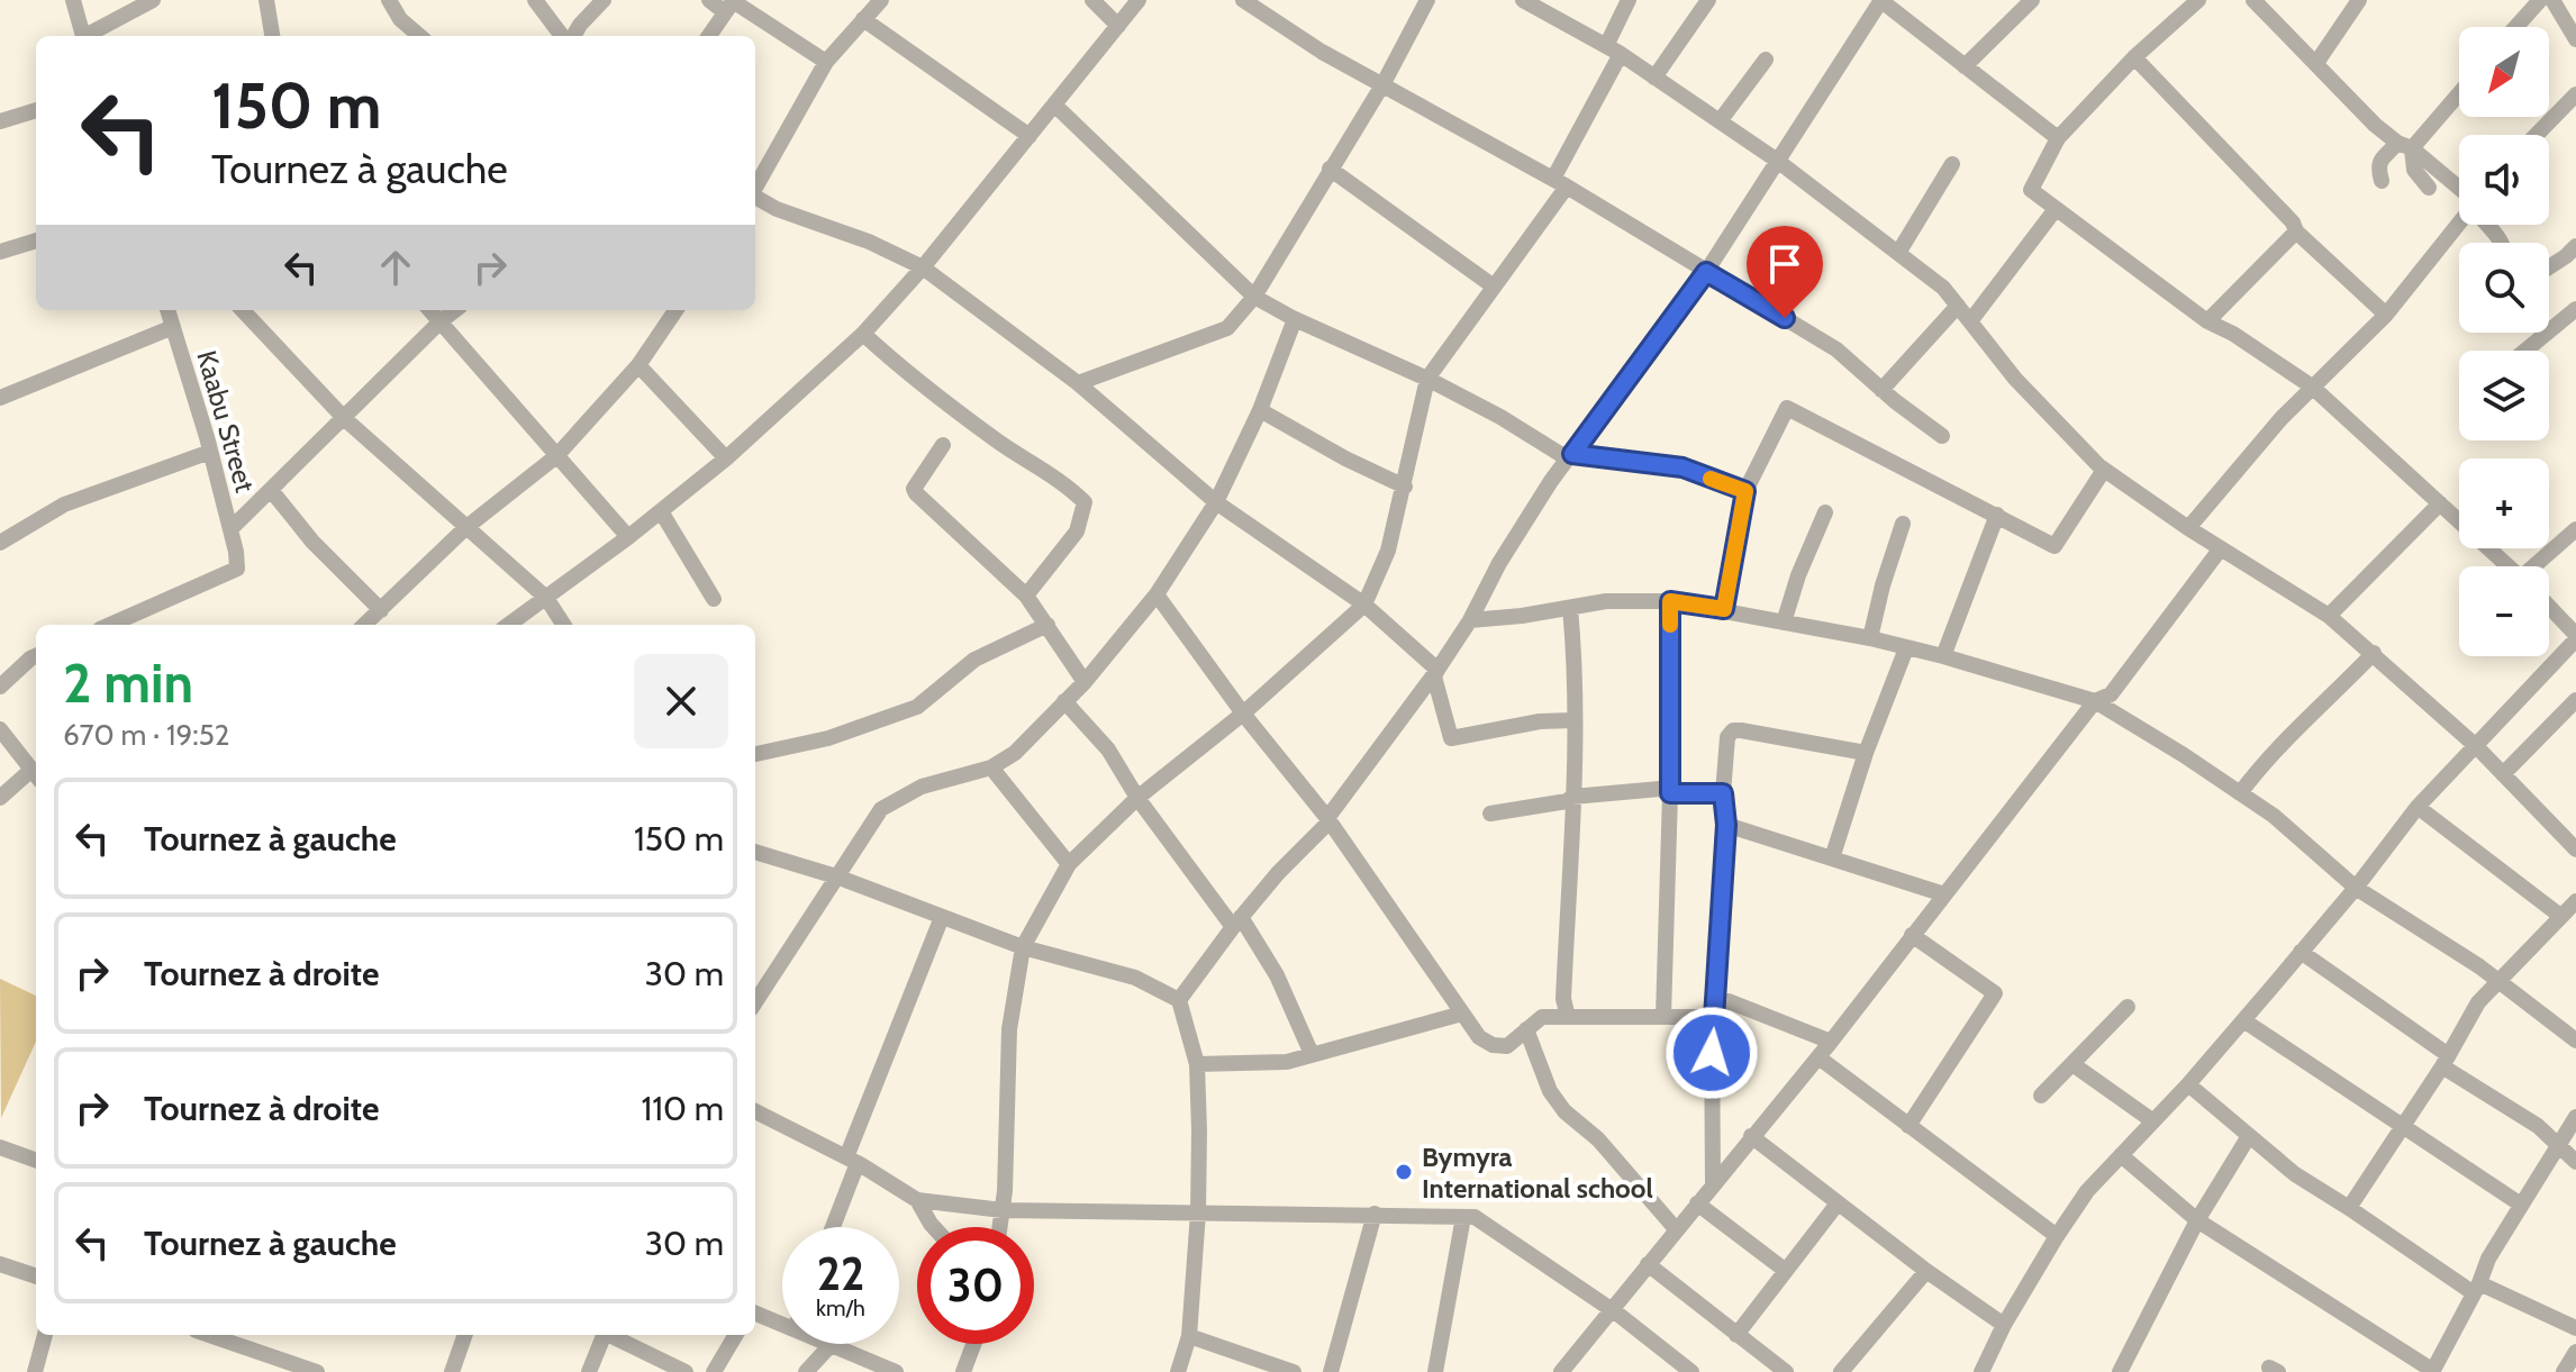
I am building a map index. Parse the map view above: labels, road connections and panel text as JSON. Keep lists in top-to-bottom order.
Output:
{
  "streets": {
    "street": ["Kaabu Street"]
  },
  "places": ["Bymyra International school"],
  "north": "bottom left",
  "page": {
    "map_buttons": ["+", "−"],
    "turn": ["150 m", "Tournez à gauche"],
    "heading": ["2 min", "670 m · 19:52"],
    "list": [
      {
        "name": "Tournez à gauche",
        "value": "150 m"
      },
      {
        "name": "Tournez à droite",
        "value": "30 m"
      },
      {
        "name": "Tournez à droite",
        "value": "110 m"
      },
      {
        "name": "Tournez à gauche",
        "value": "30 m"
      }
    ],
    "speed": "22 km/h",
    "limit": "30"
  }
}
